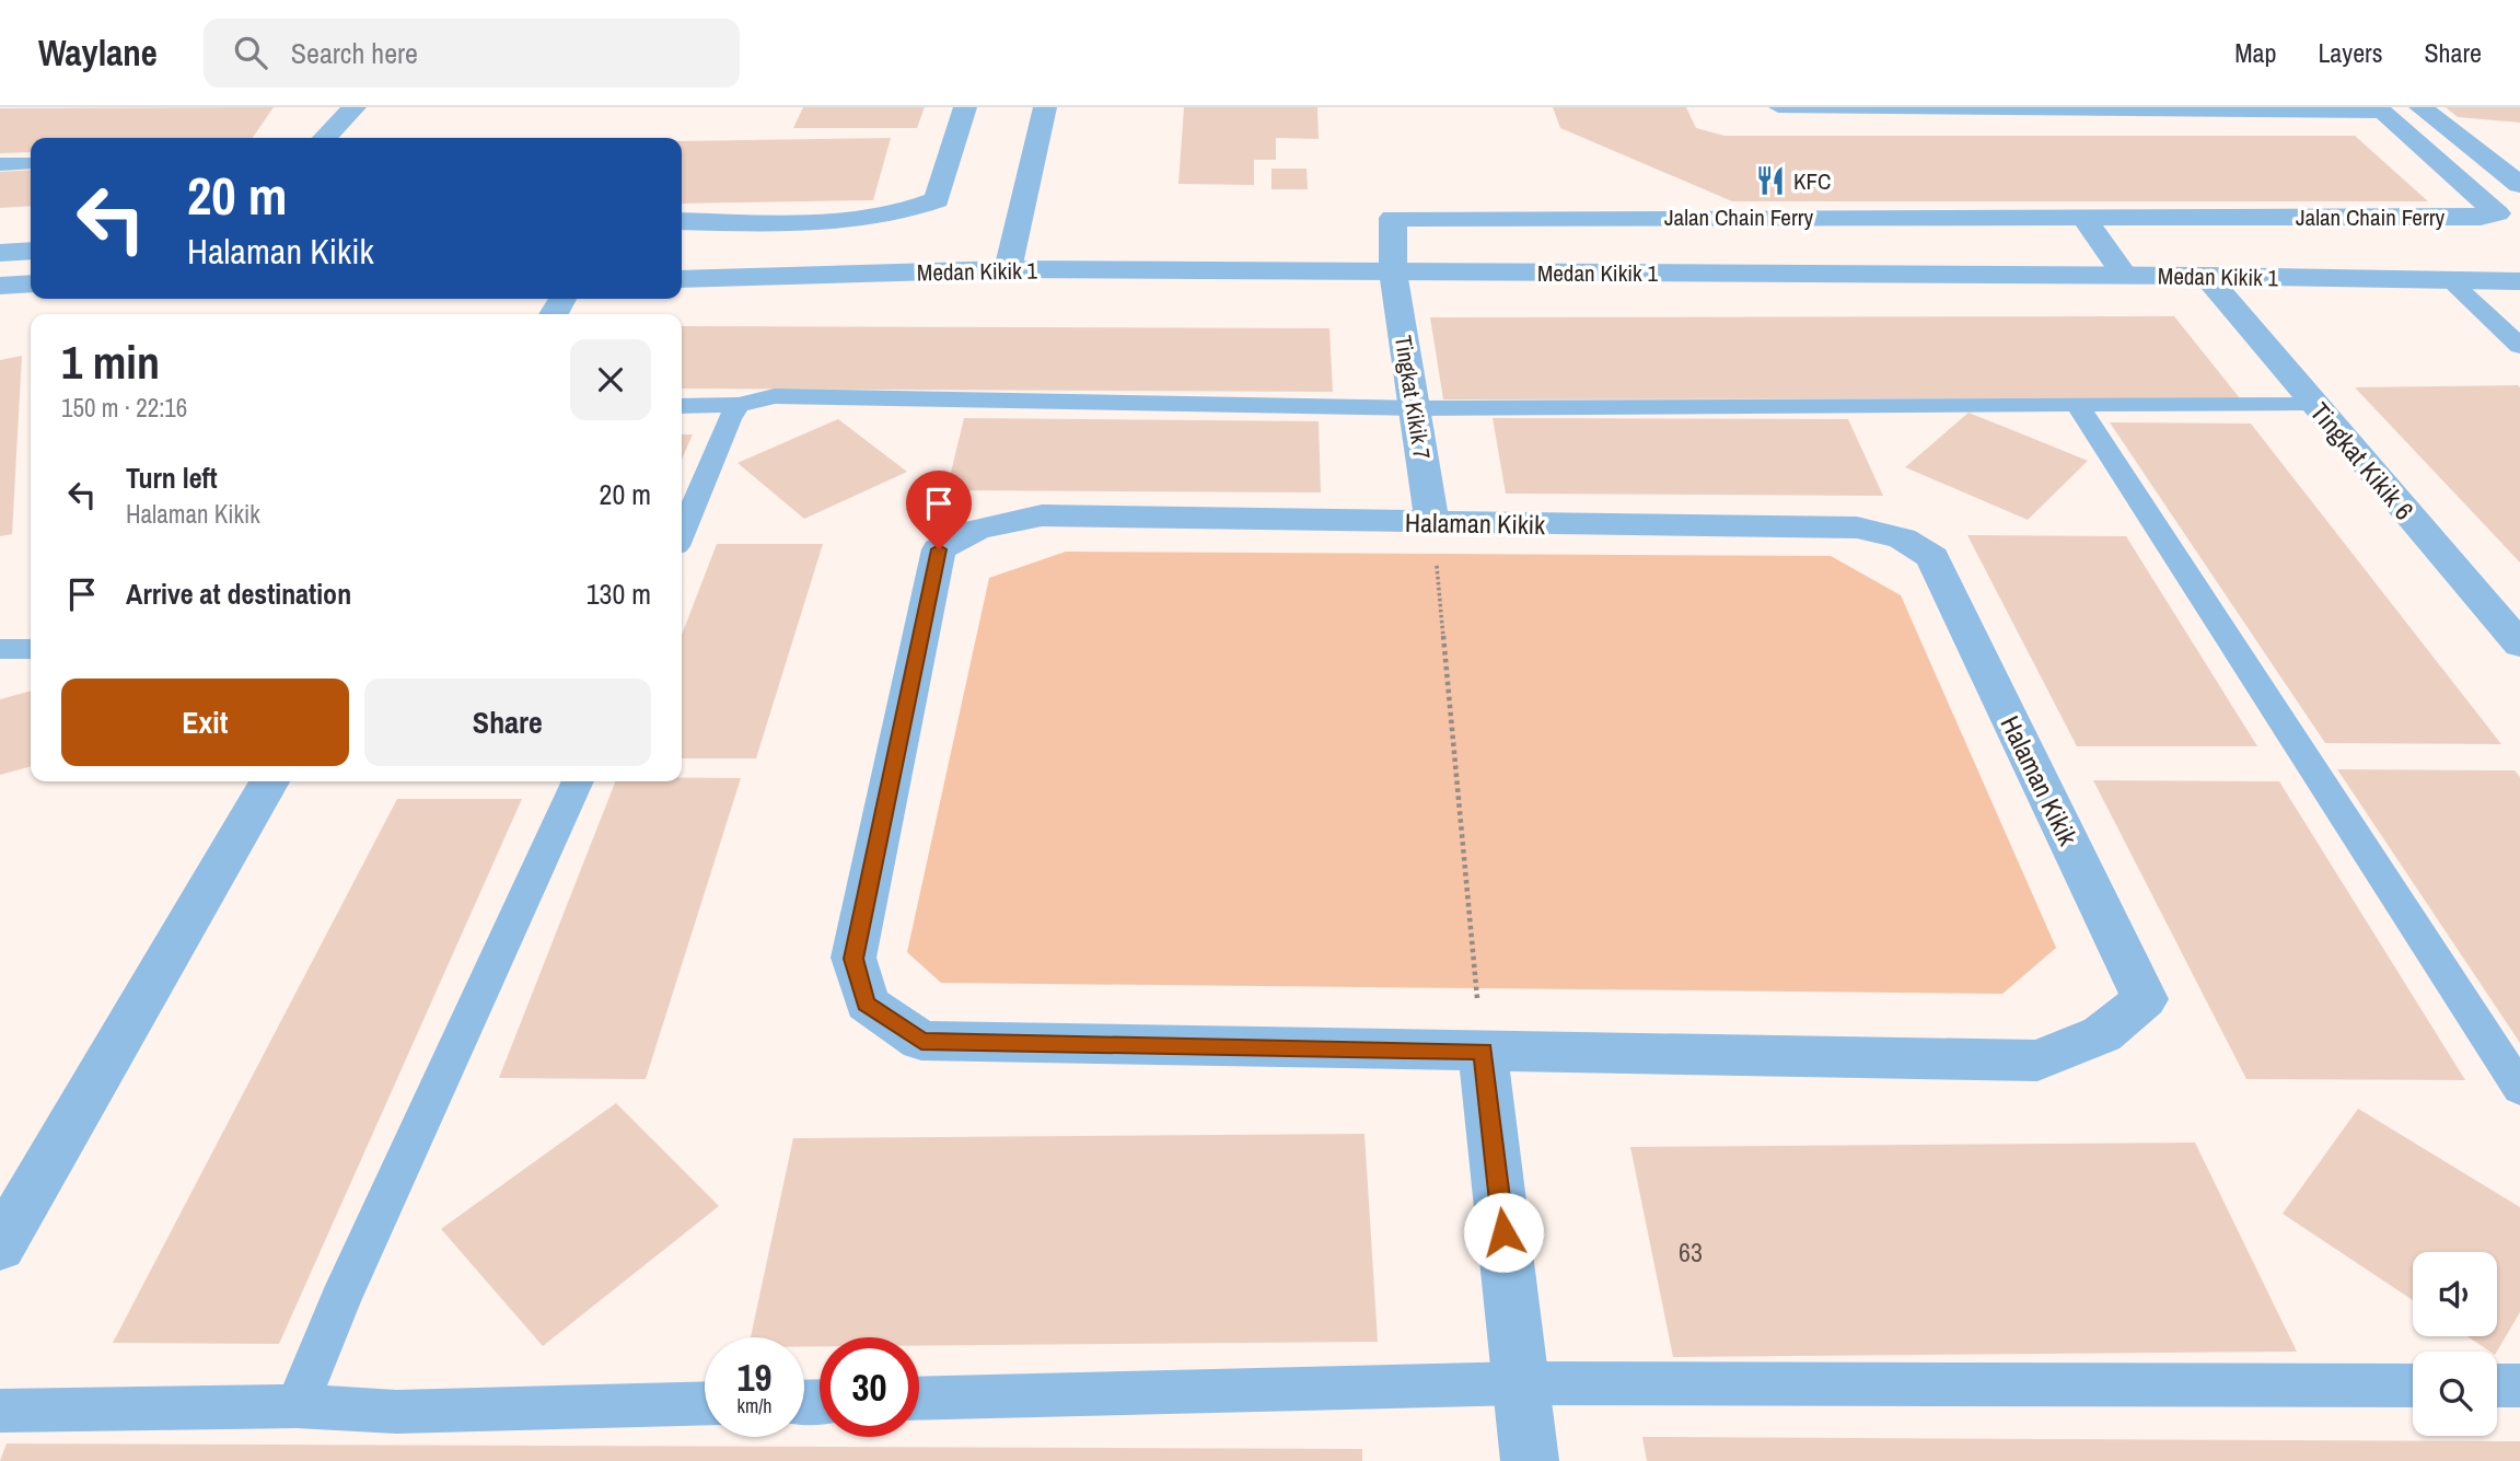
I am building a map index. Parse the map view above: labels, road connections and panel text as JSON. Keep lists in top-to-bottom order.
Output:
{
  "streets": {
    "street": [
      "Jalan Chain Ferry",
      "Medan Kikik 1",
      "Tingkat Kikik 7",
      "Tingkat Kikik 6",
      "Halaman Kikik"
    ]
  },
  "crossings": [
    ["Jalan Chain Ferry", "Tingkat Kikik 7"],
    ["Medan Kikik 1", "Tingkat Kikik 7"],
    ["Medan Kikik 1", "Tingkat Kikik 6"],
    ["Tingkat Kikik 7", "Halaman Kikik"]
  ],
  "places": {
    "restaurant": ["KFC"]
  },
  "house_numbers": ["63"],
  "page": {
    "header": "Waylane",
    "search": "Search here",
    "nav": ["Map", "Layers", "Share"],
    "turn": ["20 m", "Halaman Kikik"],
    "heading": ["1 min", "150 m · 22:16"],
    "list": [
      {
        "name": "Turn left",
        "note": "Halaman Kikik",
        "value": "20 m"
      },
      {
        "name": "Arrive at destination",
        "value": "130 m"
      }
    ],
    "buttons": ["Exit", "Share"],
    "speed": "19 km/h",
    "limit": "30"
  }
}
